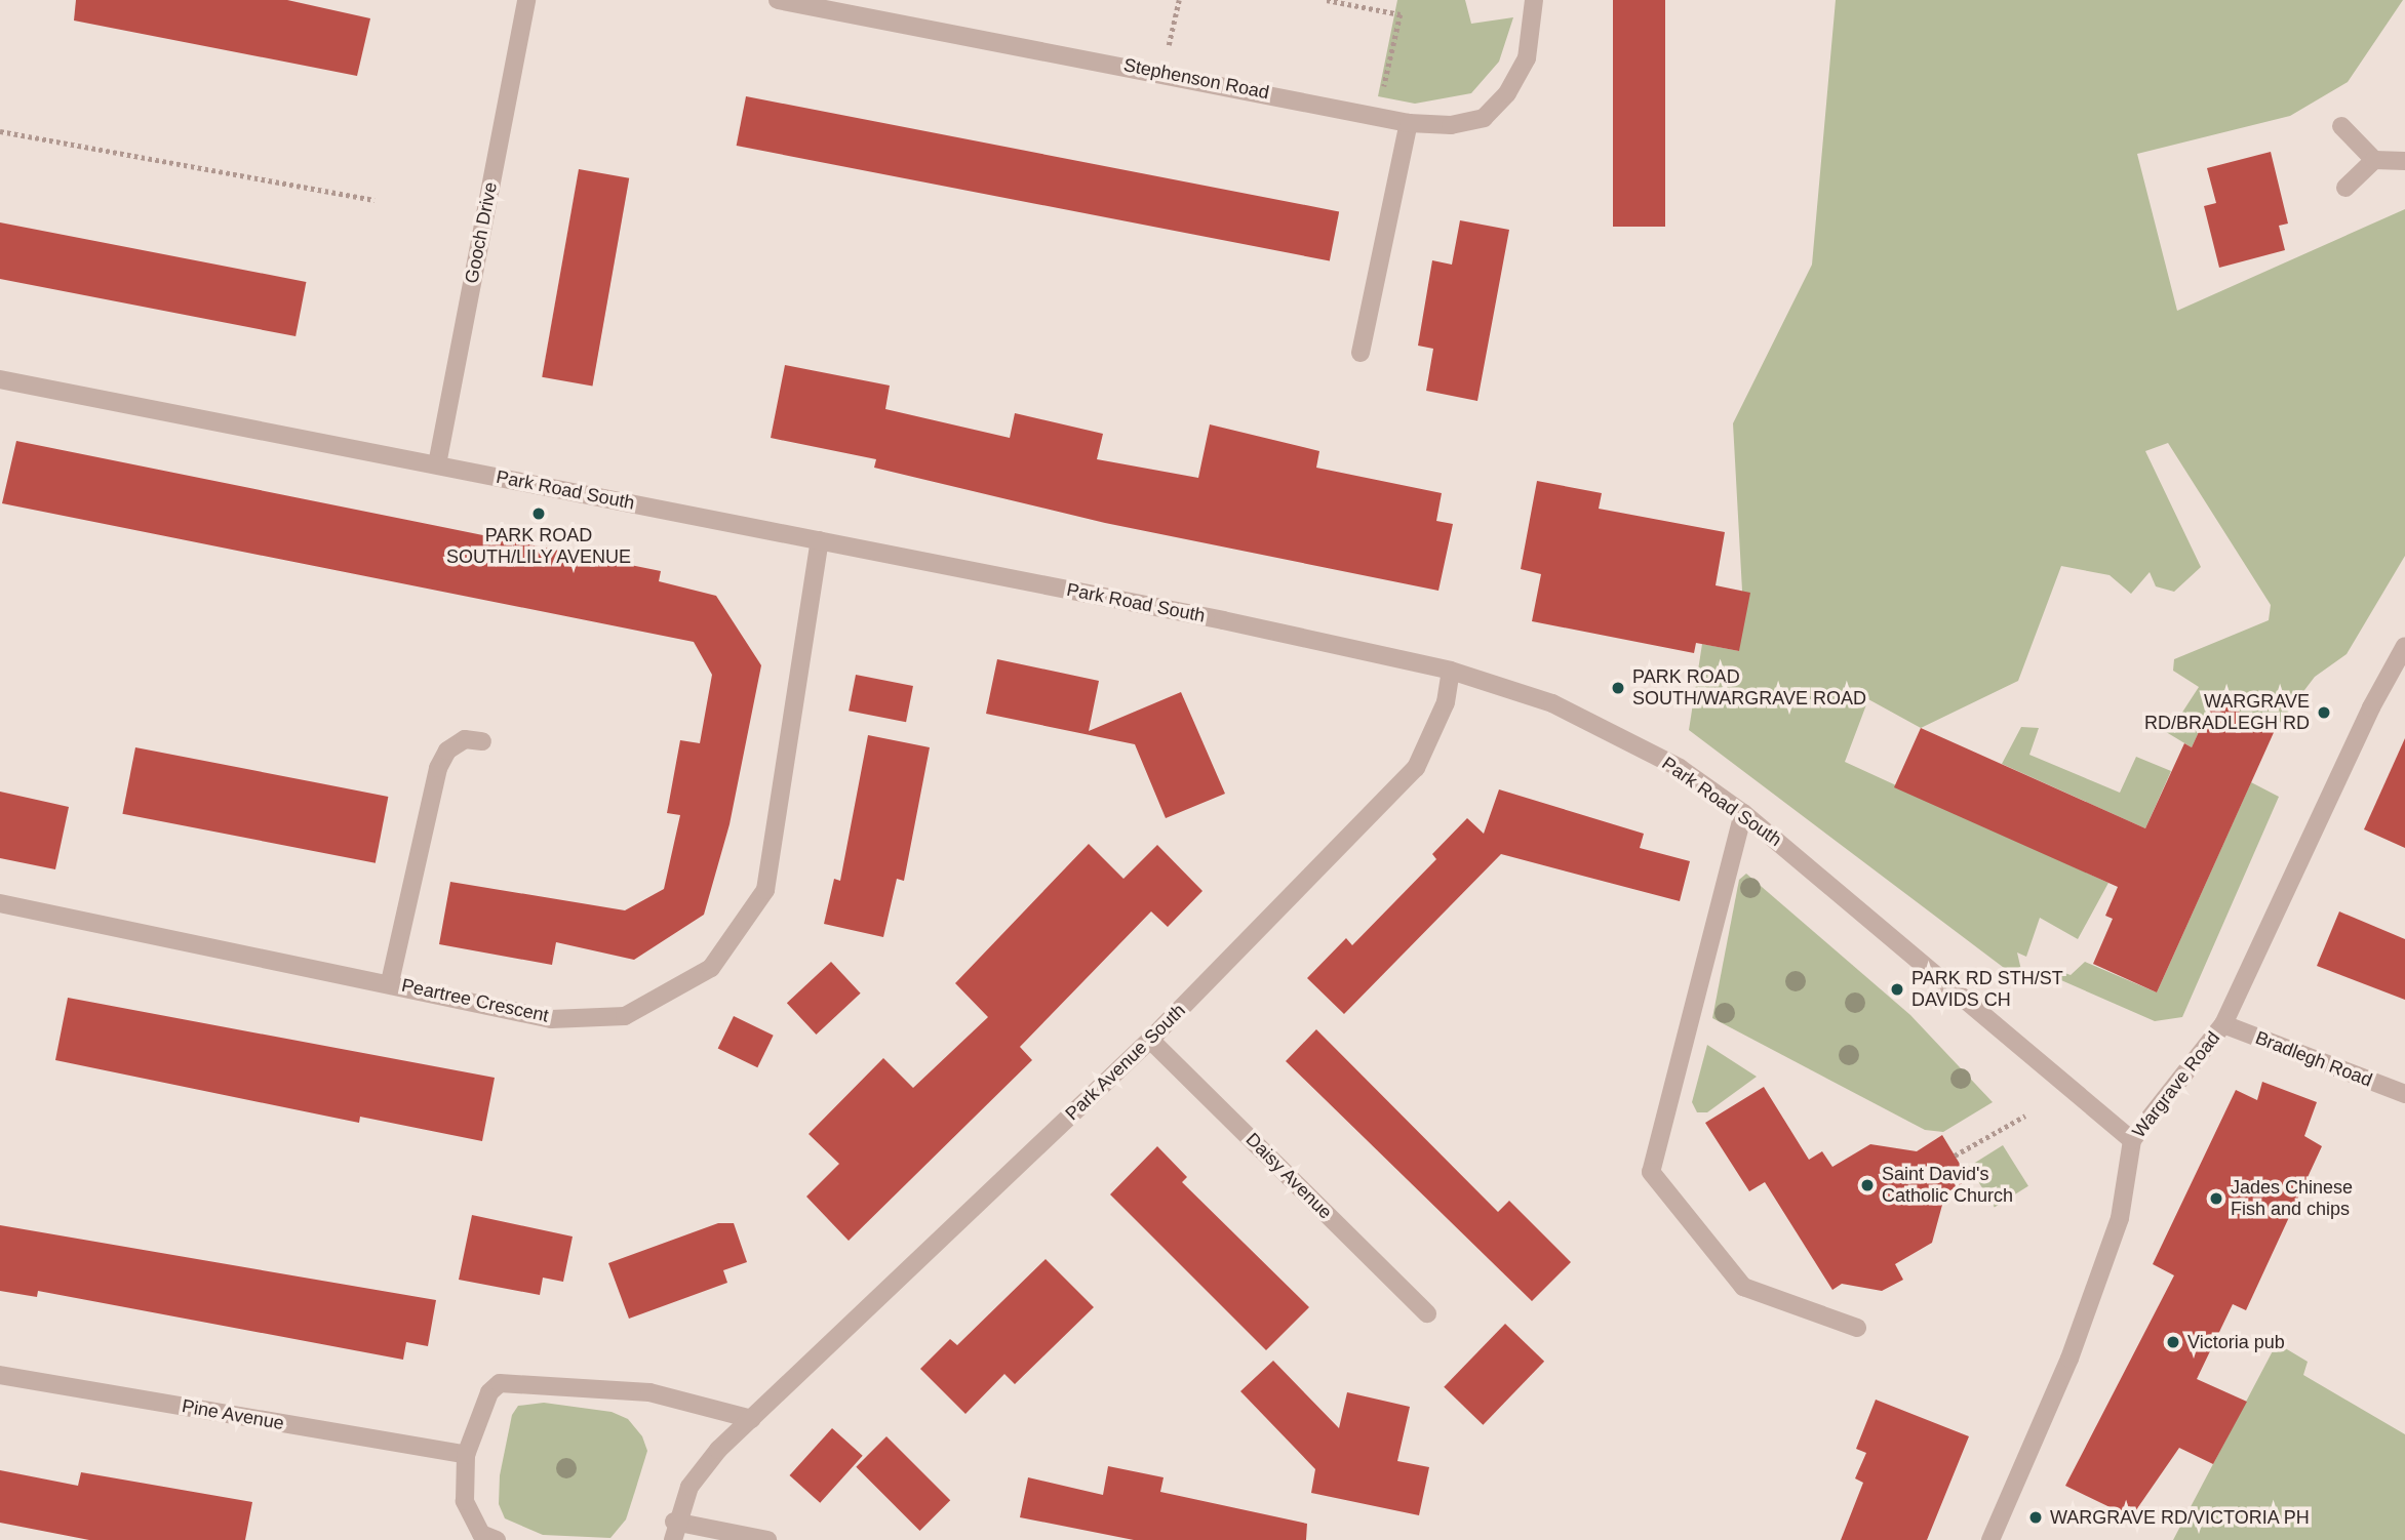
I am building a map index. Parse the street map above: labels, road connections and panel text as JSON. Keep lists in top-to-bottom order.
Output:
{
  "streets": {
    "street": [
      "Stephenson Road",
      "Gooch Drive",
      "Park Road South",
      "Peartree Crescent",
      "Bradlegh Road",
      "Park Avenue South",
      "Wargrave Road",
      "Daisy Avenue",
      "Pine Avenue"
    ]
  },
  "crossings": [
    ["Gooch Drive", "Park Road South"],
    ["Park Road South", "Peartree Crescent"],
    ["Park Road South", "Park Avenue South"],
    ["Park Road South", "Wargrave Road"],
    ["Bradlegh Road", "Wargrave Road"],
    ["Park Avenue South", "Daisy Avenue"]
  ],
  "places": [
    "PARK ROAD SOUTH/LILY AVENUE",
    "PARK ROAD SOUTH/WARGRAVE ROAD",
    "WARGRAVE RD/BRADLEGH RD",
    "PARK RD STH/ST DAVIDS CH",
    "Saint David's Catholic Church",
    "Jades Chinese Fish and chips",
    "Victoria pub",
    "WARGRAVE RD/VICTORIA PH"
  ]
}
